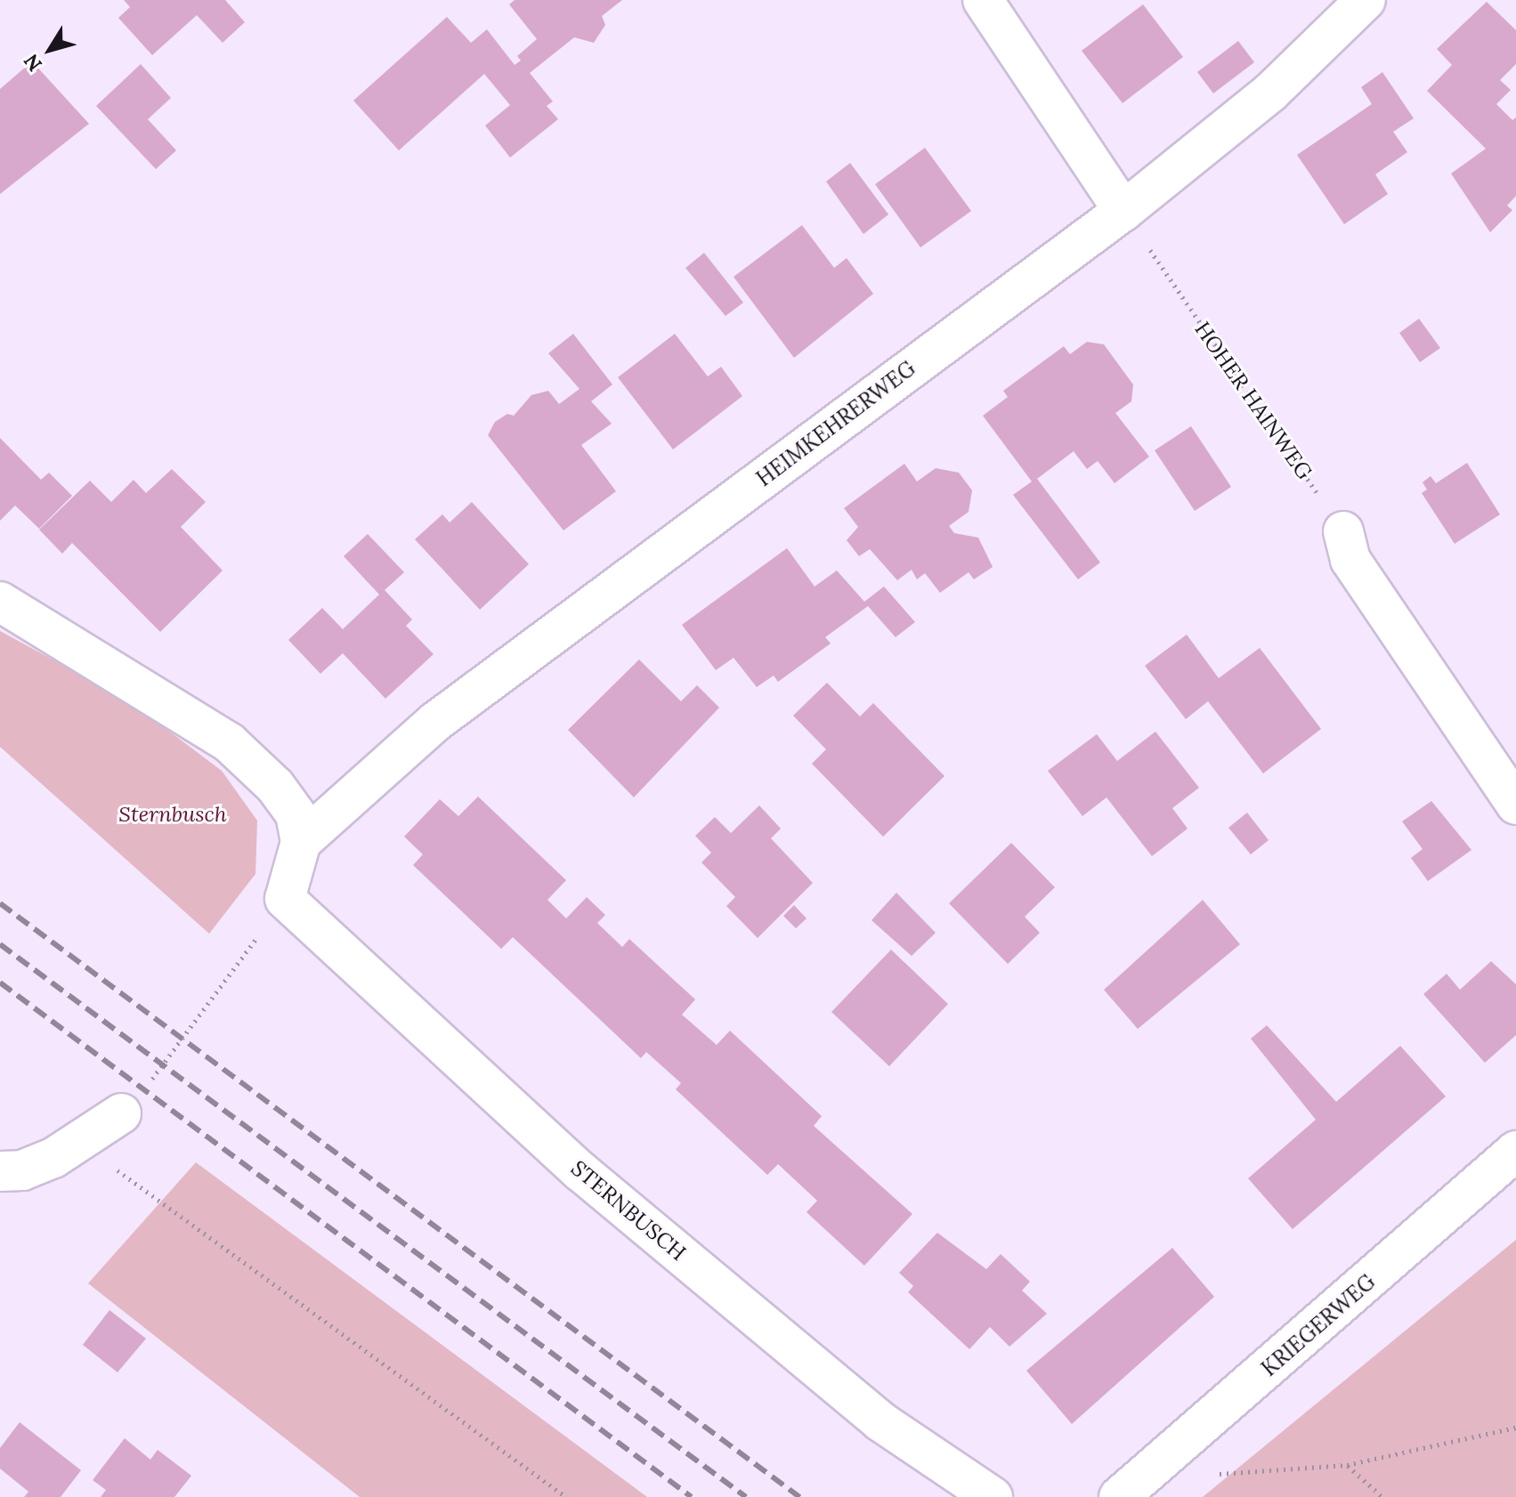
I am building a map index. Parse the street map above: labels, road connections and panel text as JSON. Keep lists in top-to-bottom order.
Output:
{
  "streets": {
    "street": ["HEIMKEHRERWEG", "STERNBUSCH", "KRIEGERWEG"],
    "path": ["HOHER HAINWEG"]
  },
  "crossings": [
    ["HOHER HAINWEG", "HEIMKEHRERWEG"]
  ],
  "parks": ["Sternbusch"],
  "north": "bottom left"
}
